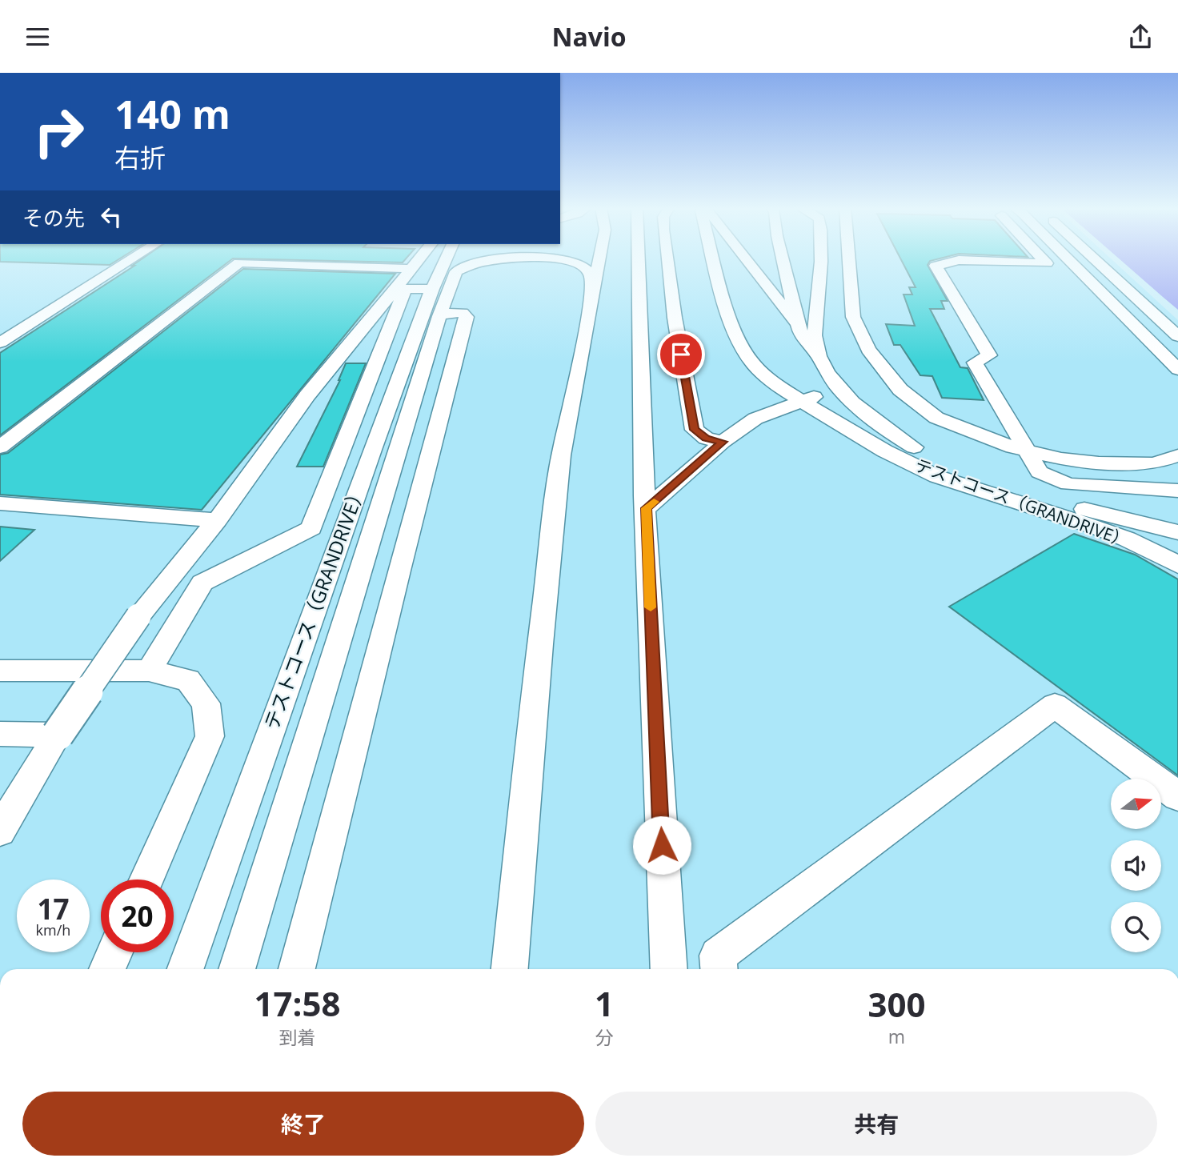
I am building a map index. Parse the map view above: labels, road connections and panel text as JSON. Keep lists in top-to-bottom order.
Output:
{
  "streets": {
    "street": ["テストコース（GRANDRIVE）"]
  },
  "north": "right",
  "page": {
    "header": "Navio",
    "turn": ["140 m", "右折"],
    "then": "その先",
    "speed": "17 km/h",
    "limit": "20",
    "eta": [
      "17:58",
      "到着",
      "1",
      "分",
      "300",
      "m"
    ],
    "buttons": ["終了", "共有"]
  }
}
